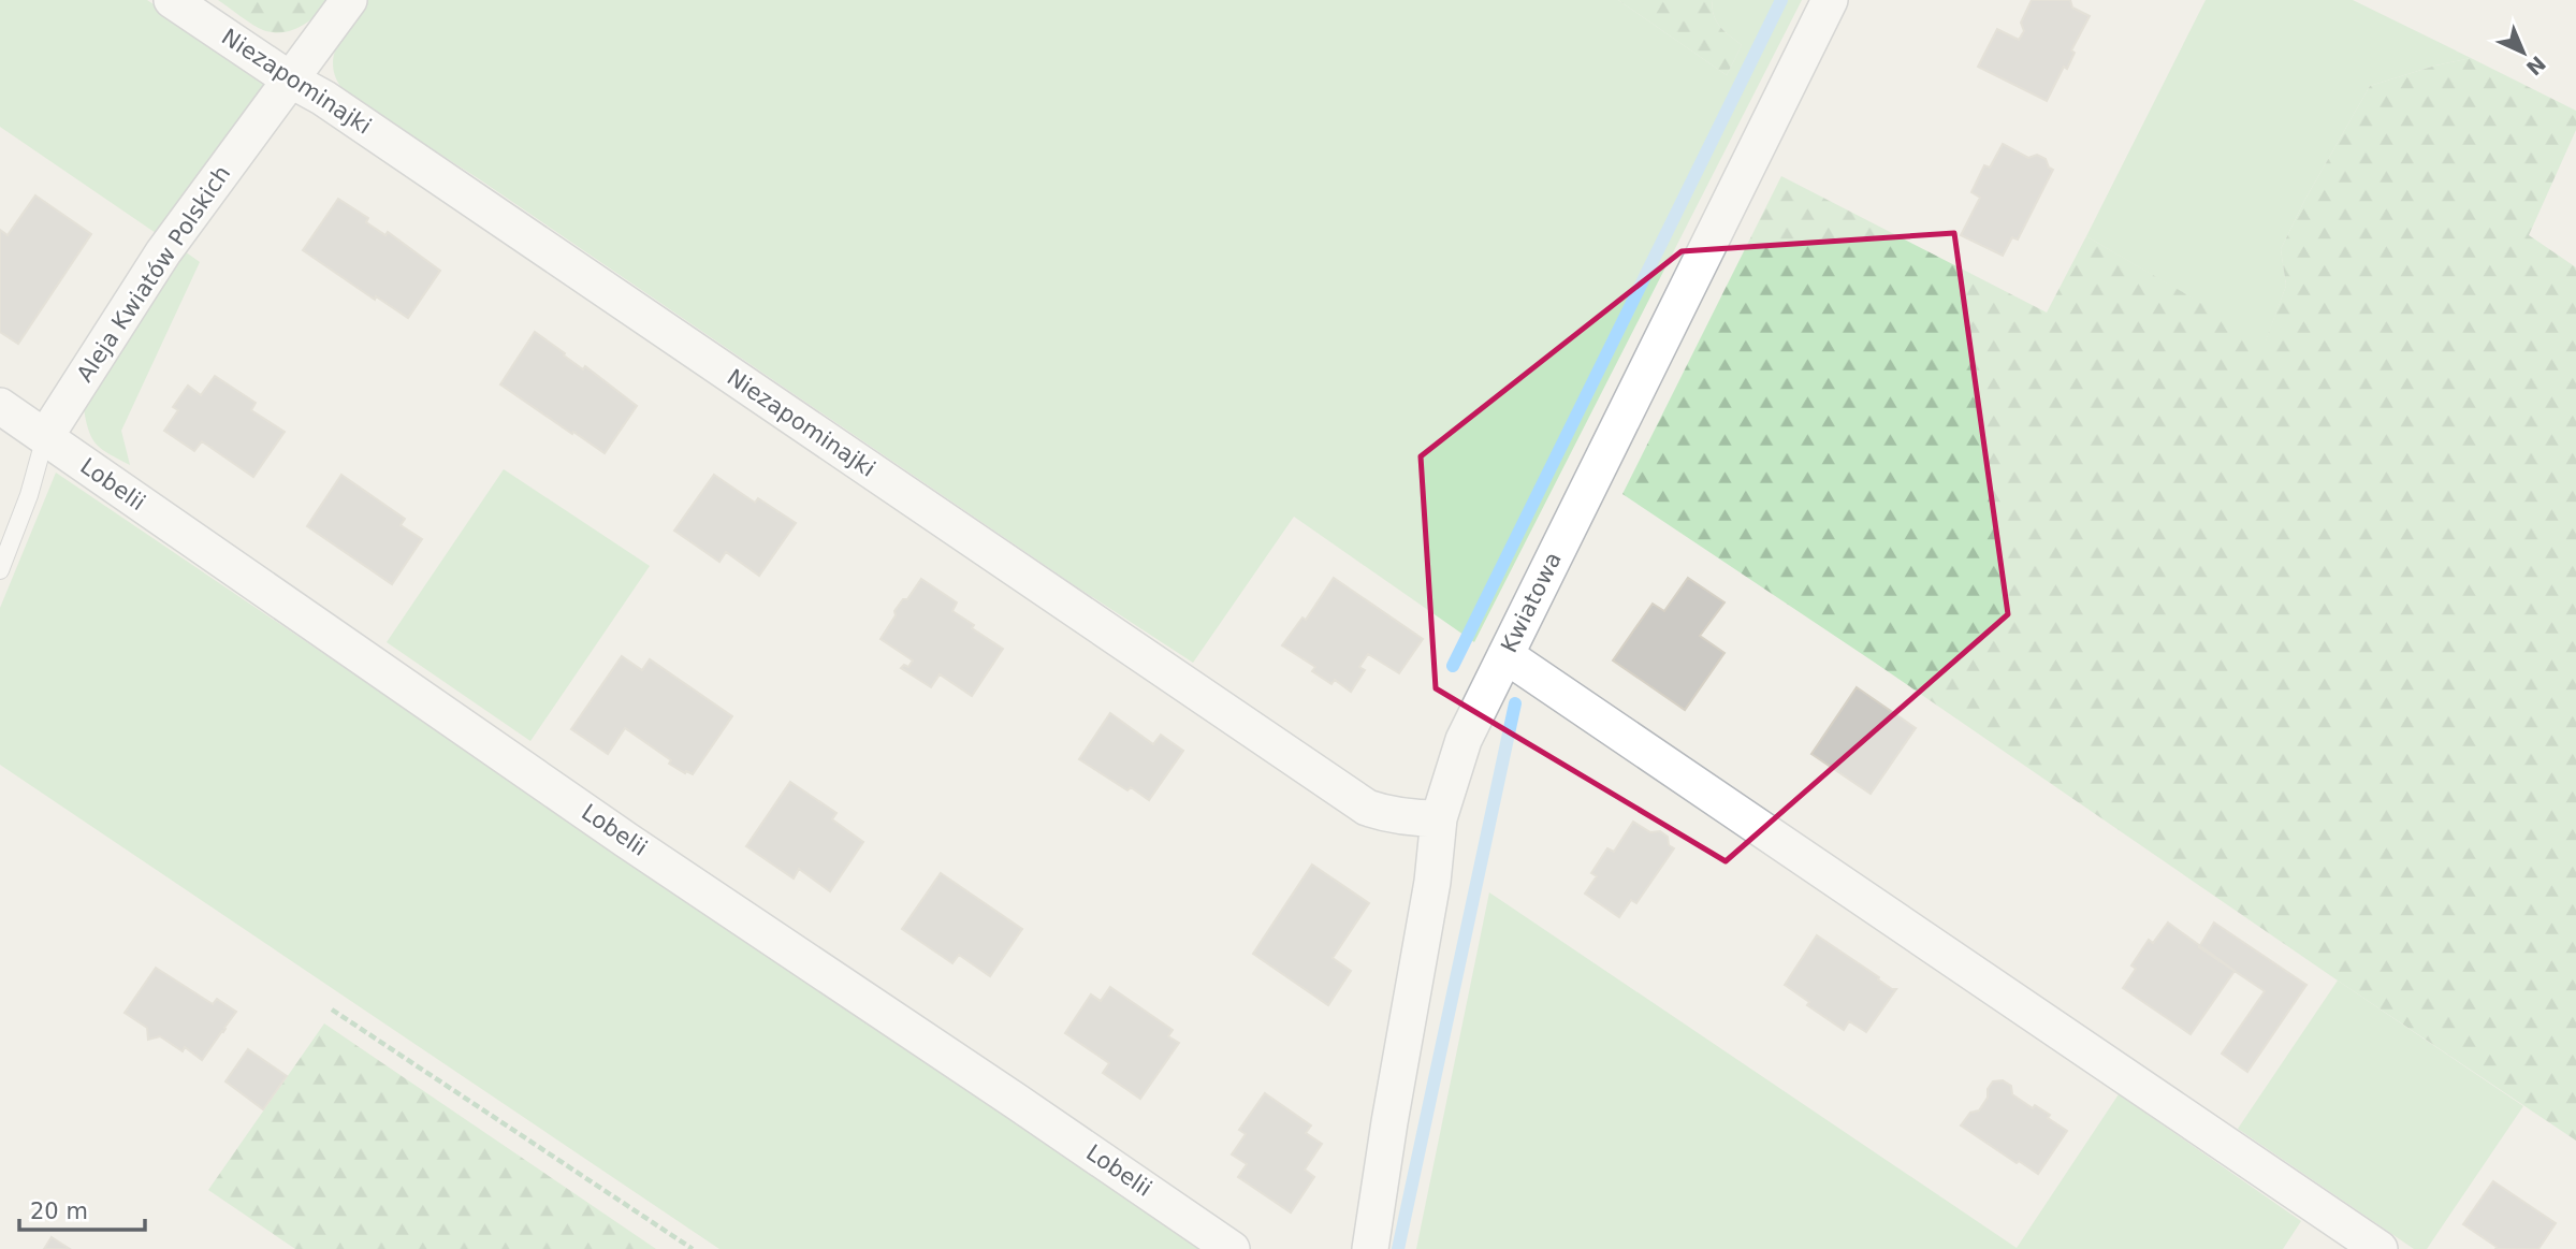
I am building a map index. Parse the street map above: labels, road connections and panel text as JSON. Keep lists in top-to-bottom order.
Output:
{
  "streets": {
    "street": [
      "Niezapominajki",
      "Aleja Kwiatów Polskich",
      "Lobelii",
      "Kwiatowa"
    ]
  },
  "crossings": [
    ["Niezapominajki", "Aleja Kwiatów Polskich"],
    ["Niezapominajki", "Kwiatowa"],
    ["Aleja Kwiatów Polskich", "Lobelii"]
  ],
  "scale_bar": "20 m",
  "north": "bottom right"
}
